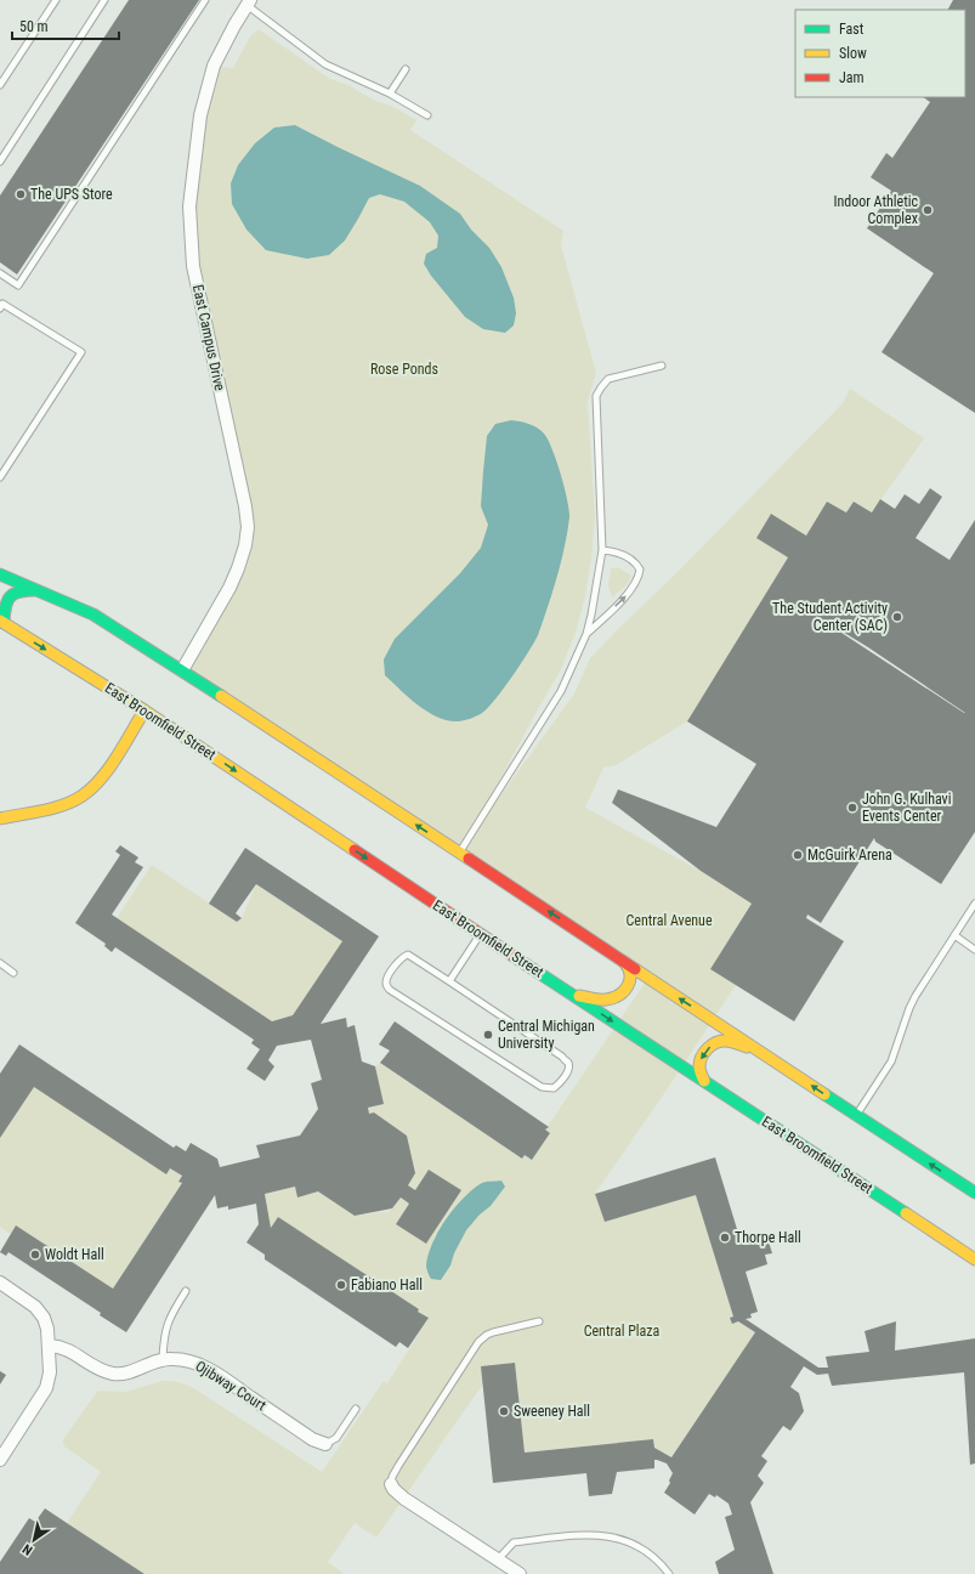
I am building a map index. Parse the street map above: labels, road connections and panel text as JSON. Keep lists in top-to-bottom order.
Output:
{
  "streets": {
    "main road": ["East Broomfield Street"],
    "street": ["East Campus Drive", "Ojibway Court"]
  },
  "parks": ["Rose Ponds", "Central Avenue", "Central Plaza"],
  "places": [
    "The UPS Store",
    "Indoor Athletic Complex",
    "The Student Activity Center (SAC)",
    "John G. Kulhavi Events Center",
    "McGuirk Arena",
    "Central Michigan University",
    "Thorpe Hall",
    "Woldt Hall",
    "Fabiano Hall",
    "Sweeney Hall"
  ],
  "legend": ["Fast", "Slow", "Jam"],
  "scale_bar": "50 m",
  "north": "bottom left"
}
